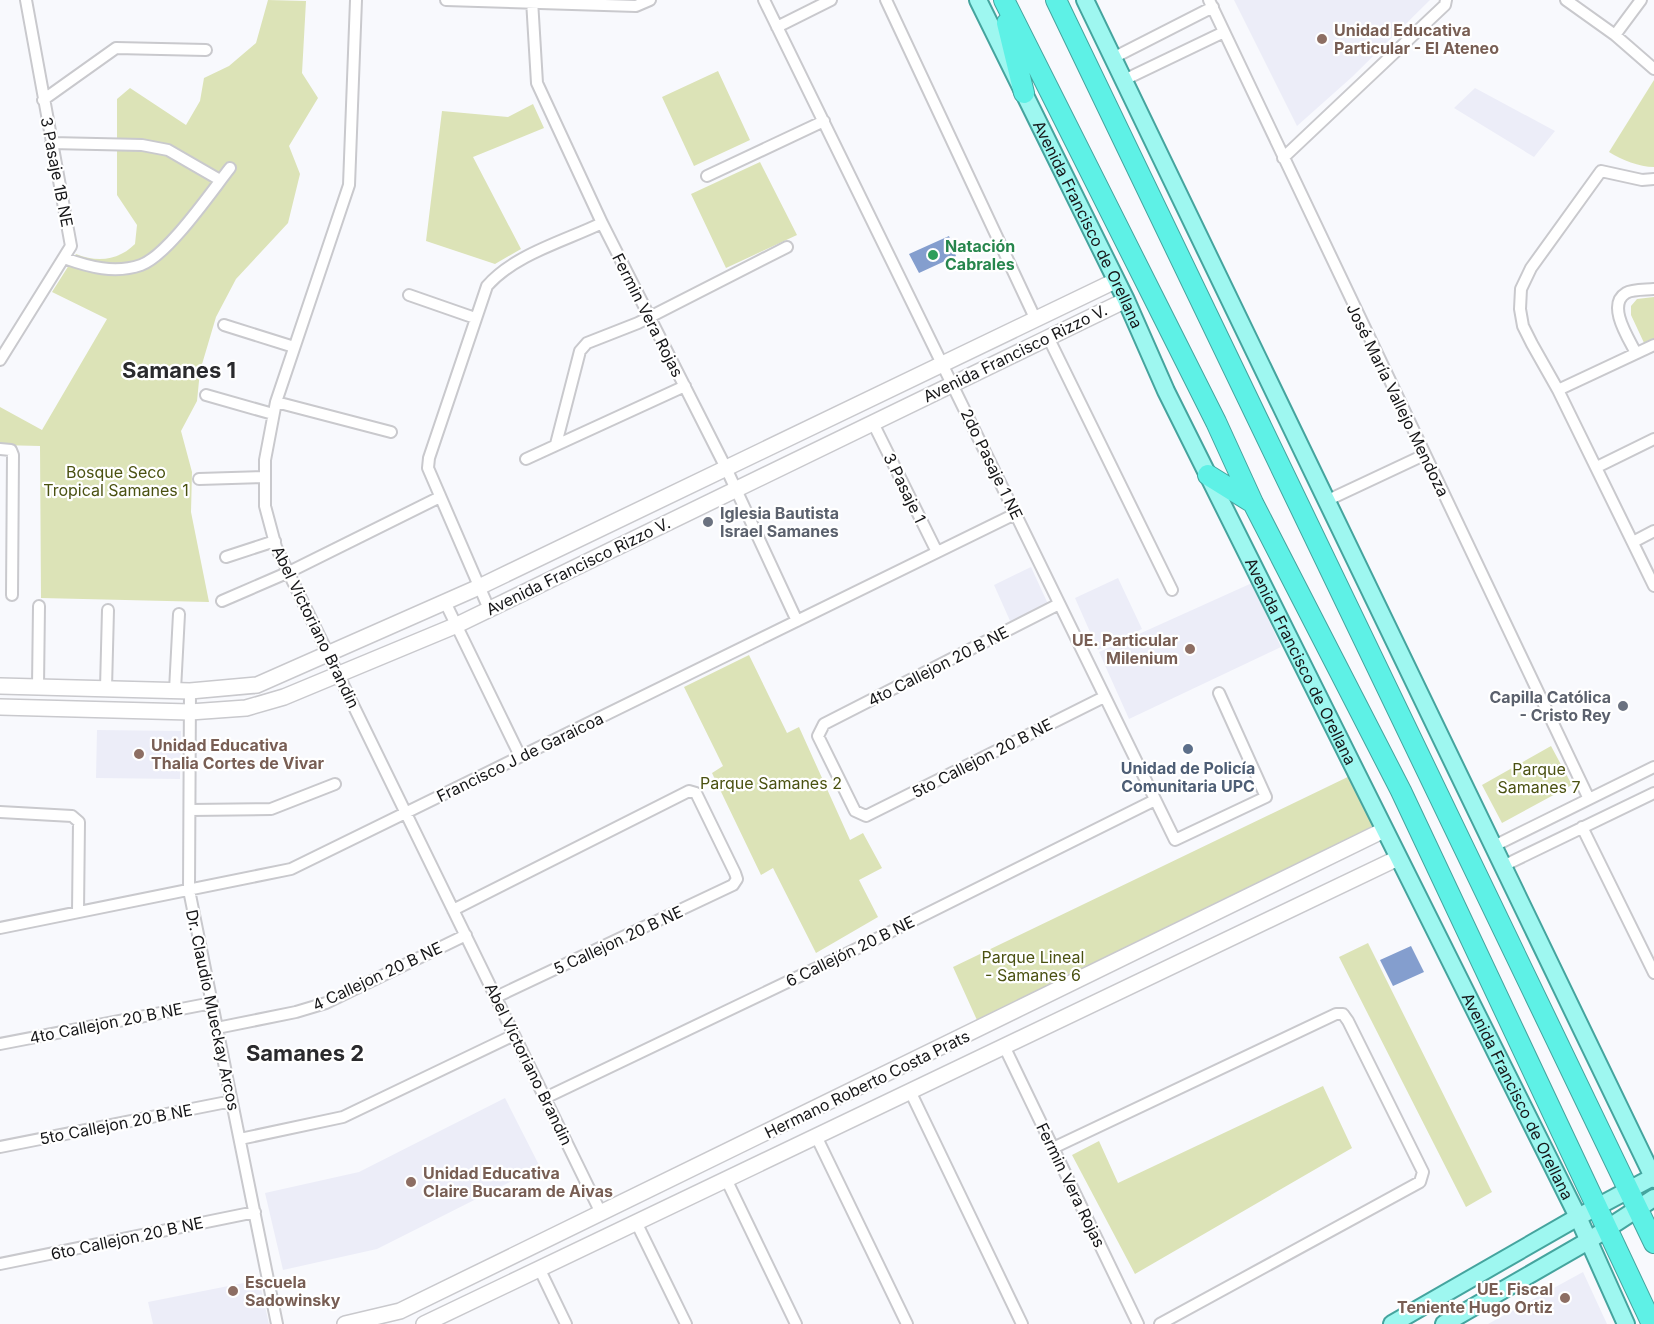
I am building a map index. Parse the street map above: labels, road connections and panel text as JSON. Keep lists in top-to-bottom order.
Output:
{
  "streets": {
    "highway": ["Avenida Francisco de Orellana"],
    "main road": ["Avenida Francisco Rizzo V.", "Hermano Roberto Costa Prats"],
    "street": [
      "3 Pasaje 1B NE",
      "Fermin Vera Rojas",
      "José María Vallejo Mendoza",
      "2do Pasaje 1 NE",
      "3 Pasaje 1",
      "Abel Victoriano Brandin",
      "4to Callejon 20 B NE",
      "Francisco J de Garaicoa",
      "5to Callejon 20 B NE",
      "5 Callejon 20 B NE",
      "6 Callejón 20 B NE",
      "4 Callejon 20 B NE",
      "Dr. Claudio Mueckay Arcos",
      "6to Callejon 20 B NE"
    ]
  },
  "crossings": [
    ["Avenida Francisco de Orellana", "Avenida Francisco Rizzo V."],
    ["Avenida Francisco de Orellana", "Hermano Roberto Costa Prats"],
    ["Fermin Vera Rojas", "Avenida Francisco Rizzo V."],
    ["Fermin Vera Rojas", "Francisco J de Garaicoa"],
    ["Fermin Vera Rojas", "Hermano Roberto Costa Prats"],
    ["Avenida Francisco Rizzo V.", "2do Pasaje 1 NE"],
    ["Avenida Francisco Rizzo V.", "3 Pasaje 1"],
    ["Avenida Francisco Rizzo V.", "Abel Victoriano Brandin"],
    ["Avenida Francisco Rizzo V.", "Dr. Claudio Mueckay Arcos"],
    ["2do Pasaje 1 NE", "4to Callejon 20 B NE"],
    ["2do Pasaje 1 NE", "Francisco J de Garaicoa"],
    ["2do Pasaje 1 NE", "5to Callejon 20 B NE"],
    ["2do Pasaje 1 NE", "6 Callejón 20 B NE"],
    ["3 Pasaje 1", "Francisco J de Garaicoa"],
    ["Abel Victoriano Brandin", "Francisco J de Garaicoa"],
    ["Abel Victoriano Brandin", "5 Callejon 20 B NE"],
    ["Abel Victoriano Brandin", "6 Callejón 20 B NE"],
    ["Abel Victoriano Brandin", "4 Callejon 20 B NE"],
    ["Abel Victoriano Brandin", "Hermano Roberto Costa Prats"],
    ["4to Callejon 20 B NE", "5to Callejon 20 B NE"],
    ["4to Callejon 20 B NE", "Dr. Claudio Mueckay Arcos"],
    ["Francisco J de Garaicoa", "Dr. Claudio Mueckay Arcos"],
    ["5to Callejon 20 B NE", "Dr. Claudio Mueckay Arcos"],
    ["4 Callejon 20 B NE", "Dr. Claudio Mueckay Arcos"],
    ["Dr. Claudio Mueckay Arcos", "6to Callejon 20 B NE"]
  ],
  "districts": ["Samanes 1", "Samanes 2"],
  "parks": [
    "Bosque Seco Tropical Samanes 1",
    "Parque Samanes 7",
    "Parque Samanes 2",
    "Parque Lineal - Samanes 6"
  ],
  "places": [
    "Unidad Educativa Particular - El Ateneo",
    "Natación Cabrales",
    "Iglesia Bautista Israel Samanes",
    "UE. Particular Milenium",
    "Capilla Católica - Cristo Rey",
    "Unidad de Policía Comunitaria UPC",
    "Unidad Educativa Thalia Cortes de Vivar",
    "Unidad Educativa Claire Bucaram de Aivas",
    "Escuela Sadowinsky",
    "UE. Fiscal Teniente Hugo Ortiz"
  ]
}
